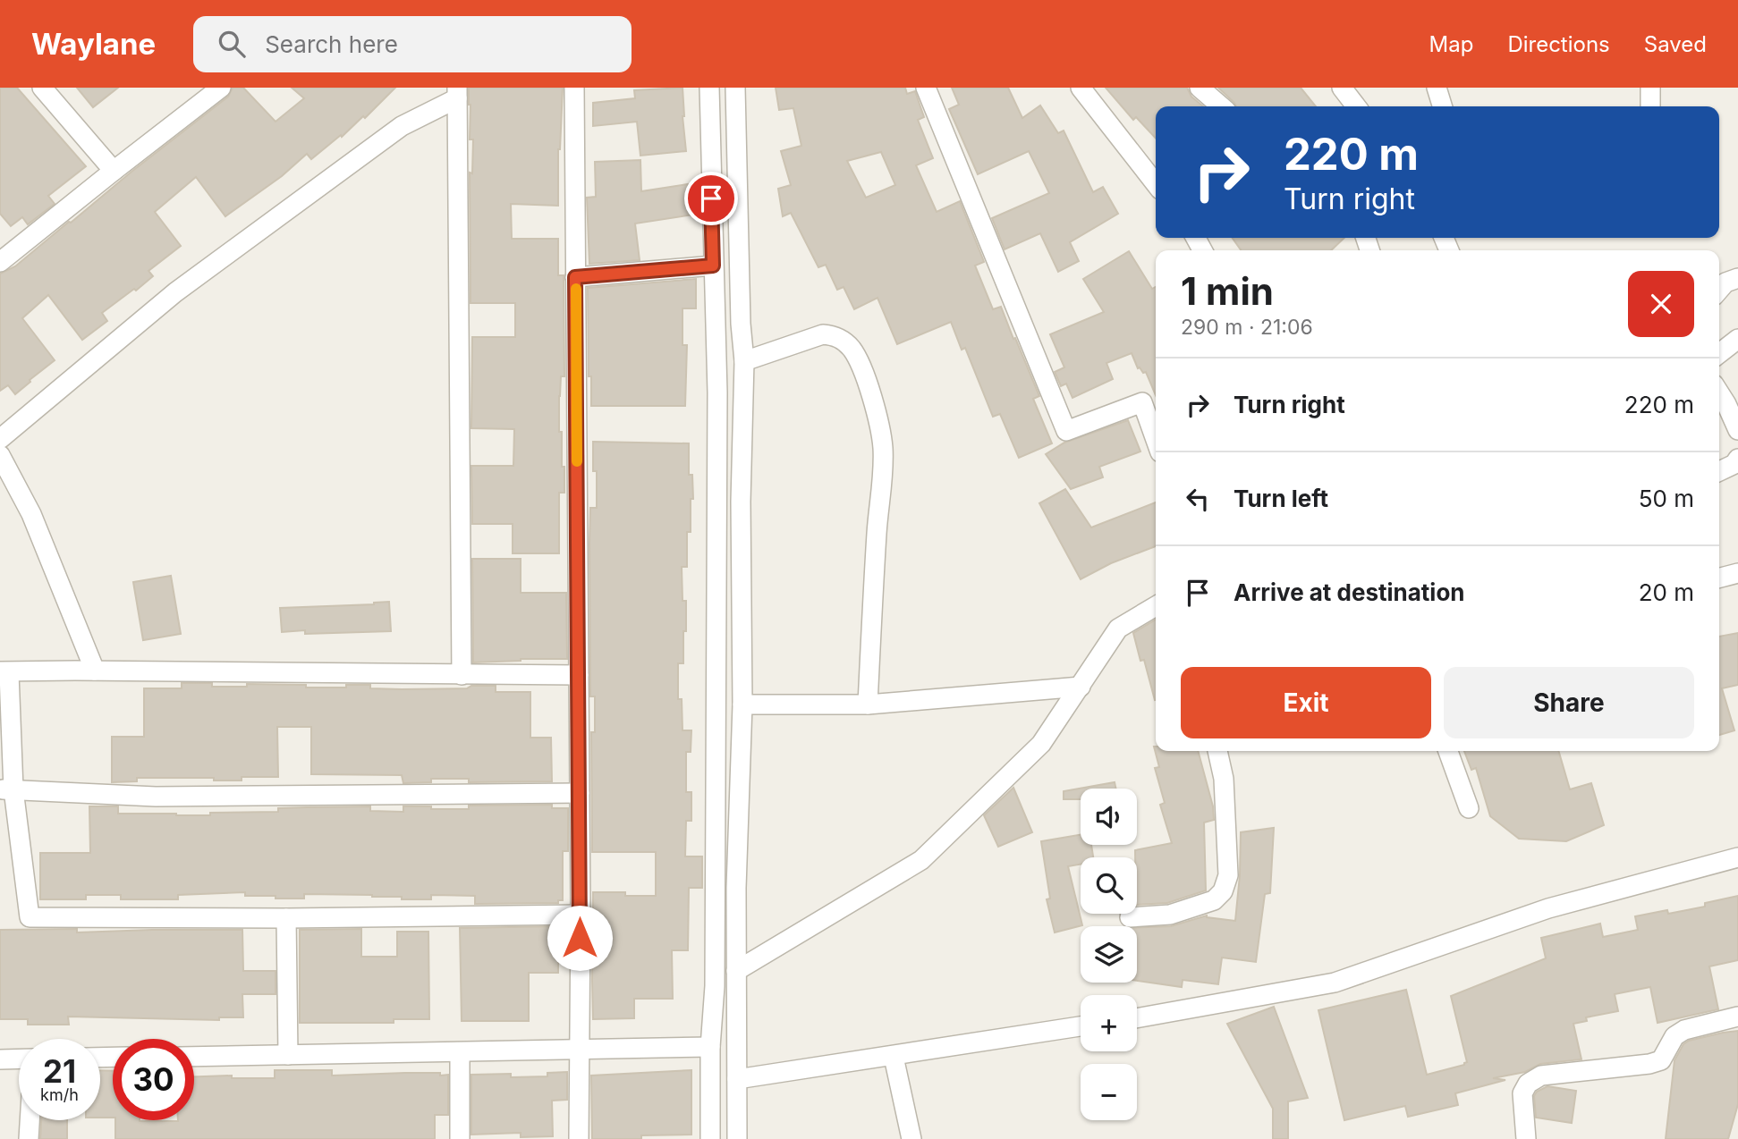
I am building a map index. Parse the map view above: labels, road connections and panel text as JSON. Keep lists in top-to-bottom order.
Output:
{
  "page": {
    "header": "Waylane",
    "search": "Search here",
    "nav": ["Map", "Directions", "Saved"],
    "turn": ["220 m", "Turn right"],
    "heading": ["1 min", "290 m · 21:06"],
    "list": [
      {
        "name": "Turn right",
        "value": "220 m"
      },
      {
        "name": "Turn left",
        "value": "50 m"
      },
      {
        "name": "Arrive at destination",
        "value": "20 m"
      }
    ],
    "buttons": ["Exit", "Share"],
    "map_buttons": ["+", "−"],
    "speed": "21 km/h",
    "limit": "30"
  }
}
